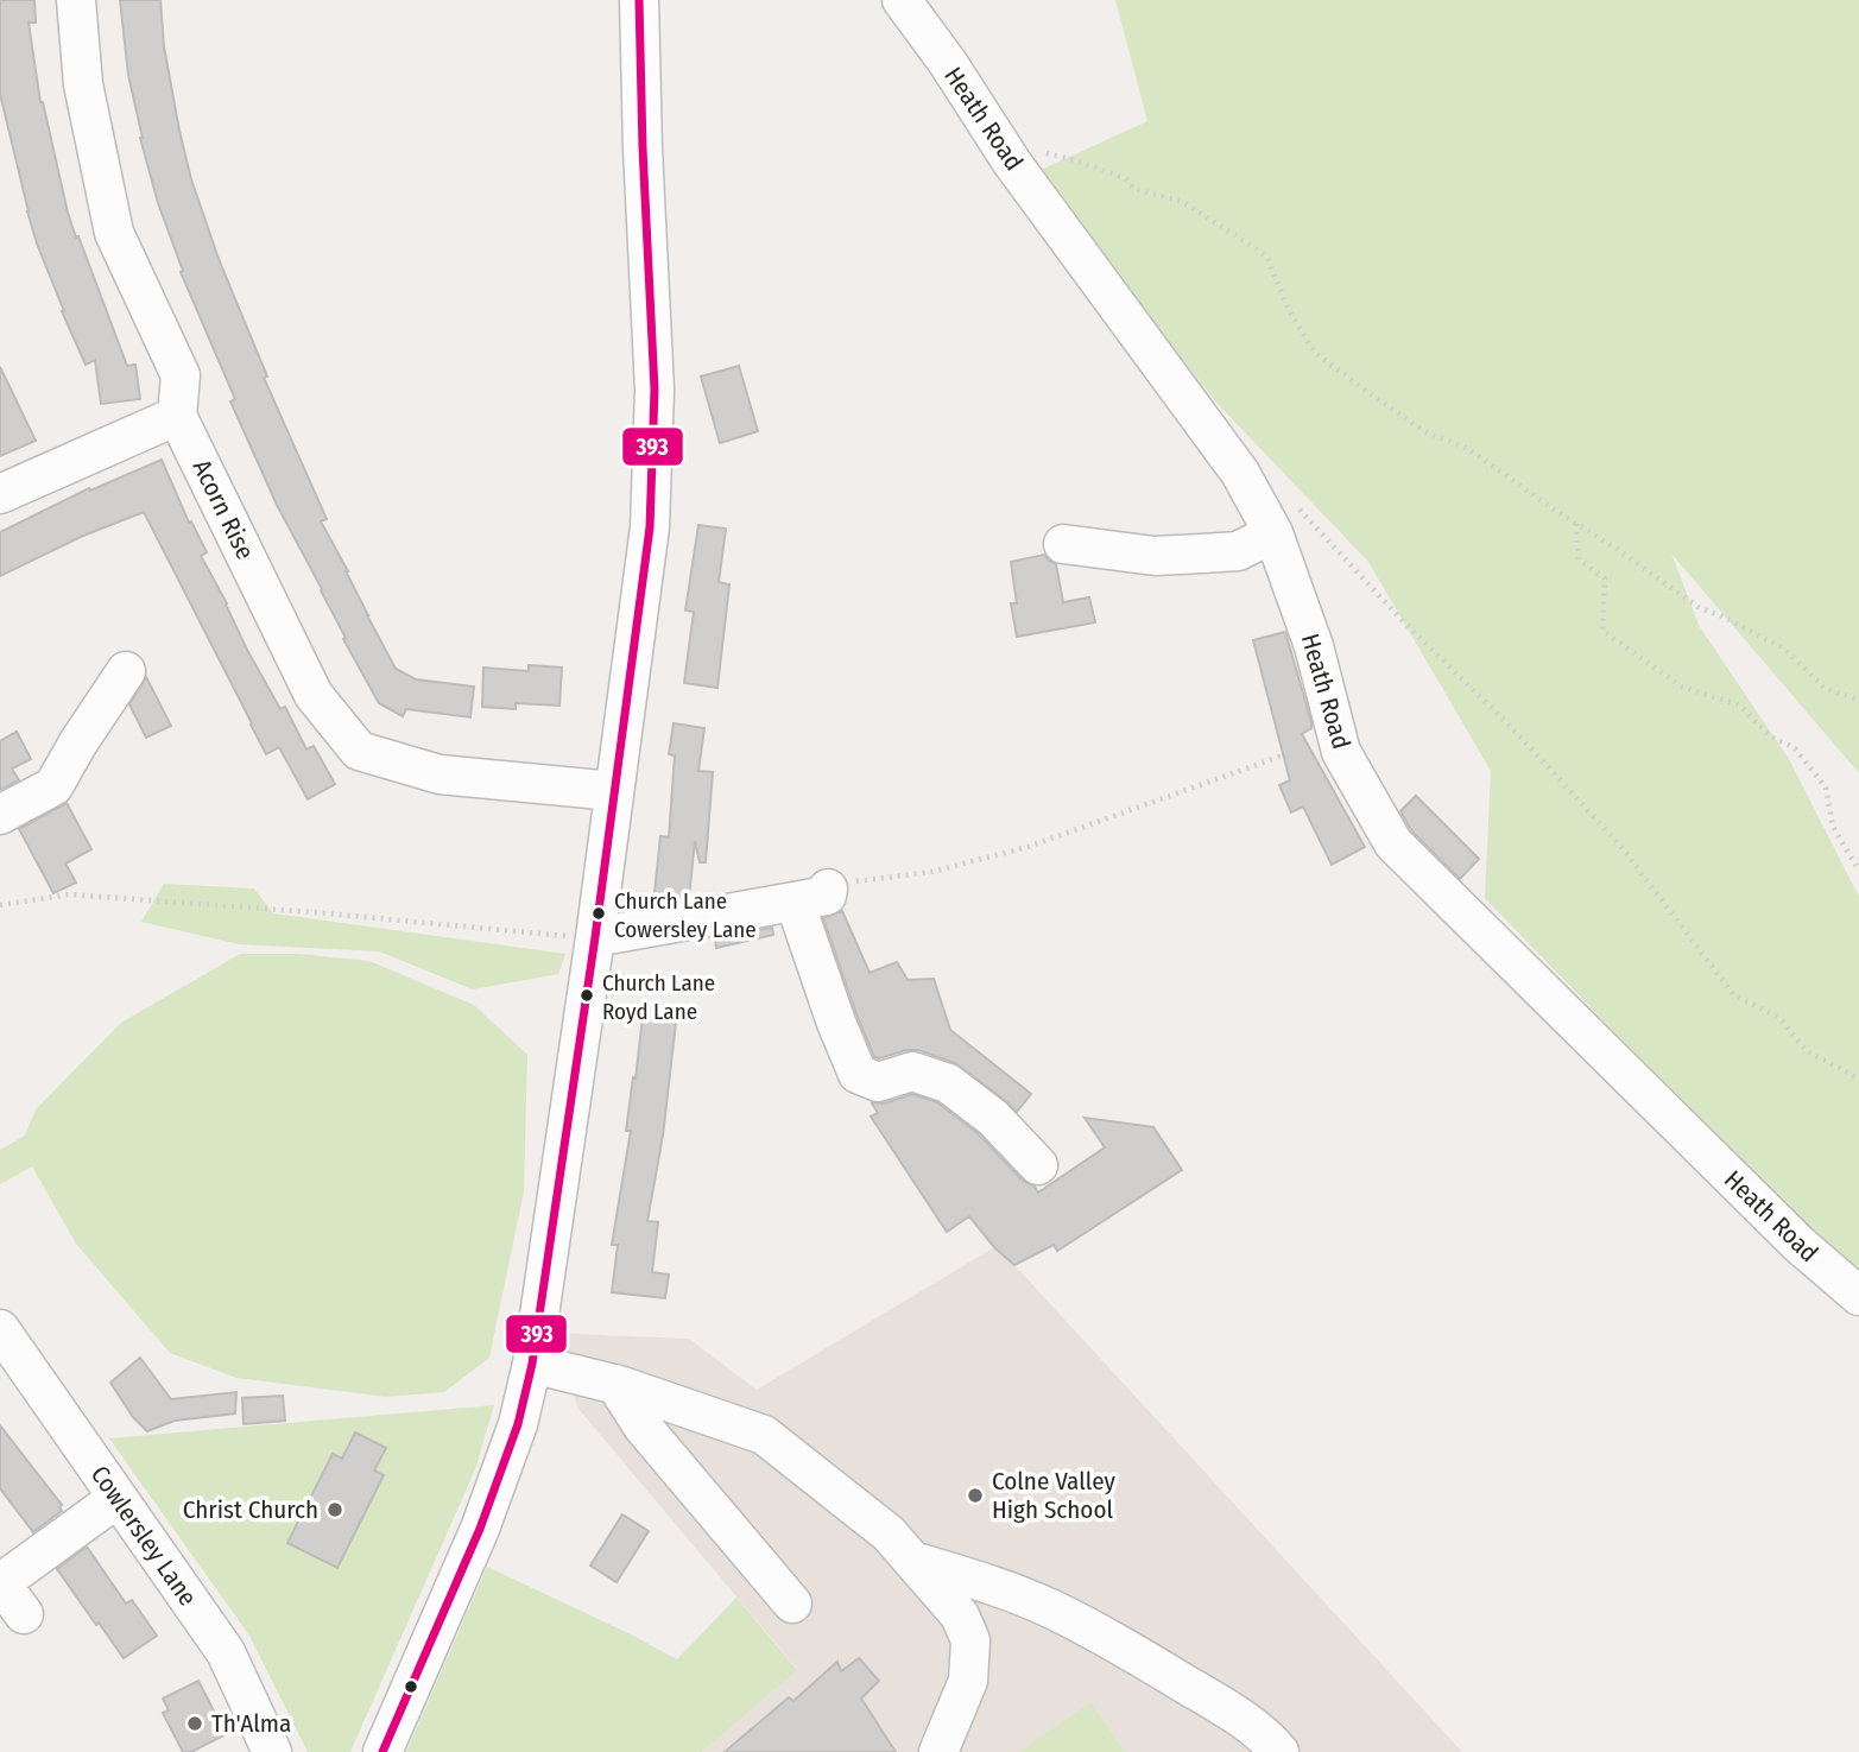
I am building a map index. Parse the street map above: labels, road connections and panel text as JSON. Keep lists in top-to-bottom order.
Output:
{
  "streets": {
    "street": ["Heath Road", "Acorn Rise", "Cowlersley Lane"]
  },
  "places": [
    "Church Lane Cowersley Lane",
    "Church Lane Royd Lane",
    "Colne Valley High School",
    "Christ Church",
    "Th'Alma"
  ],
  "lines": ["transit line 393"]
}
